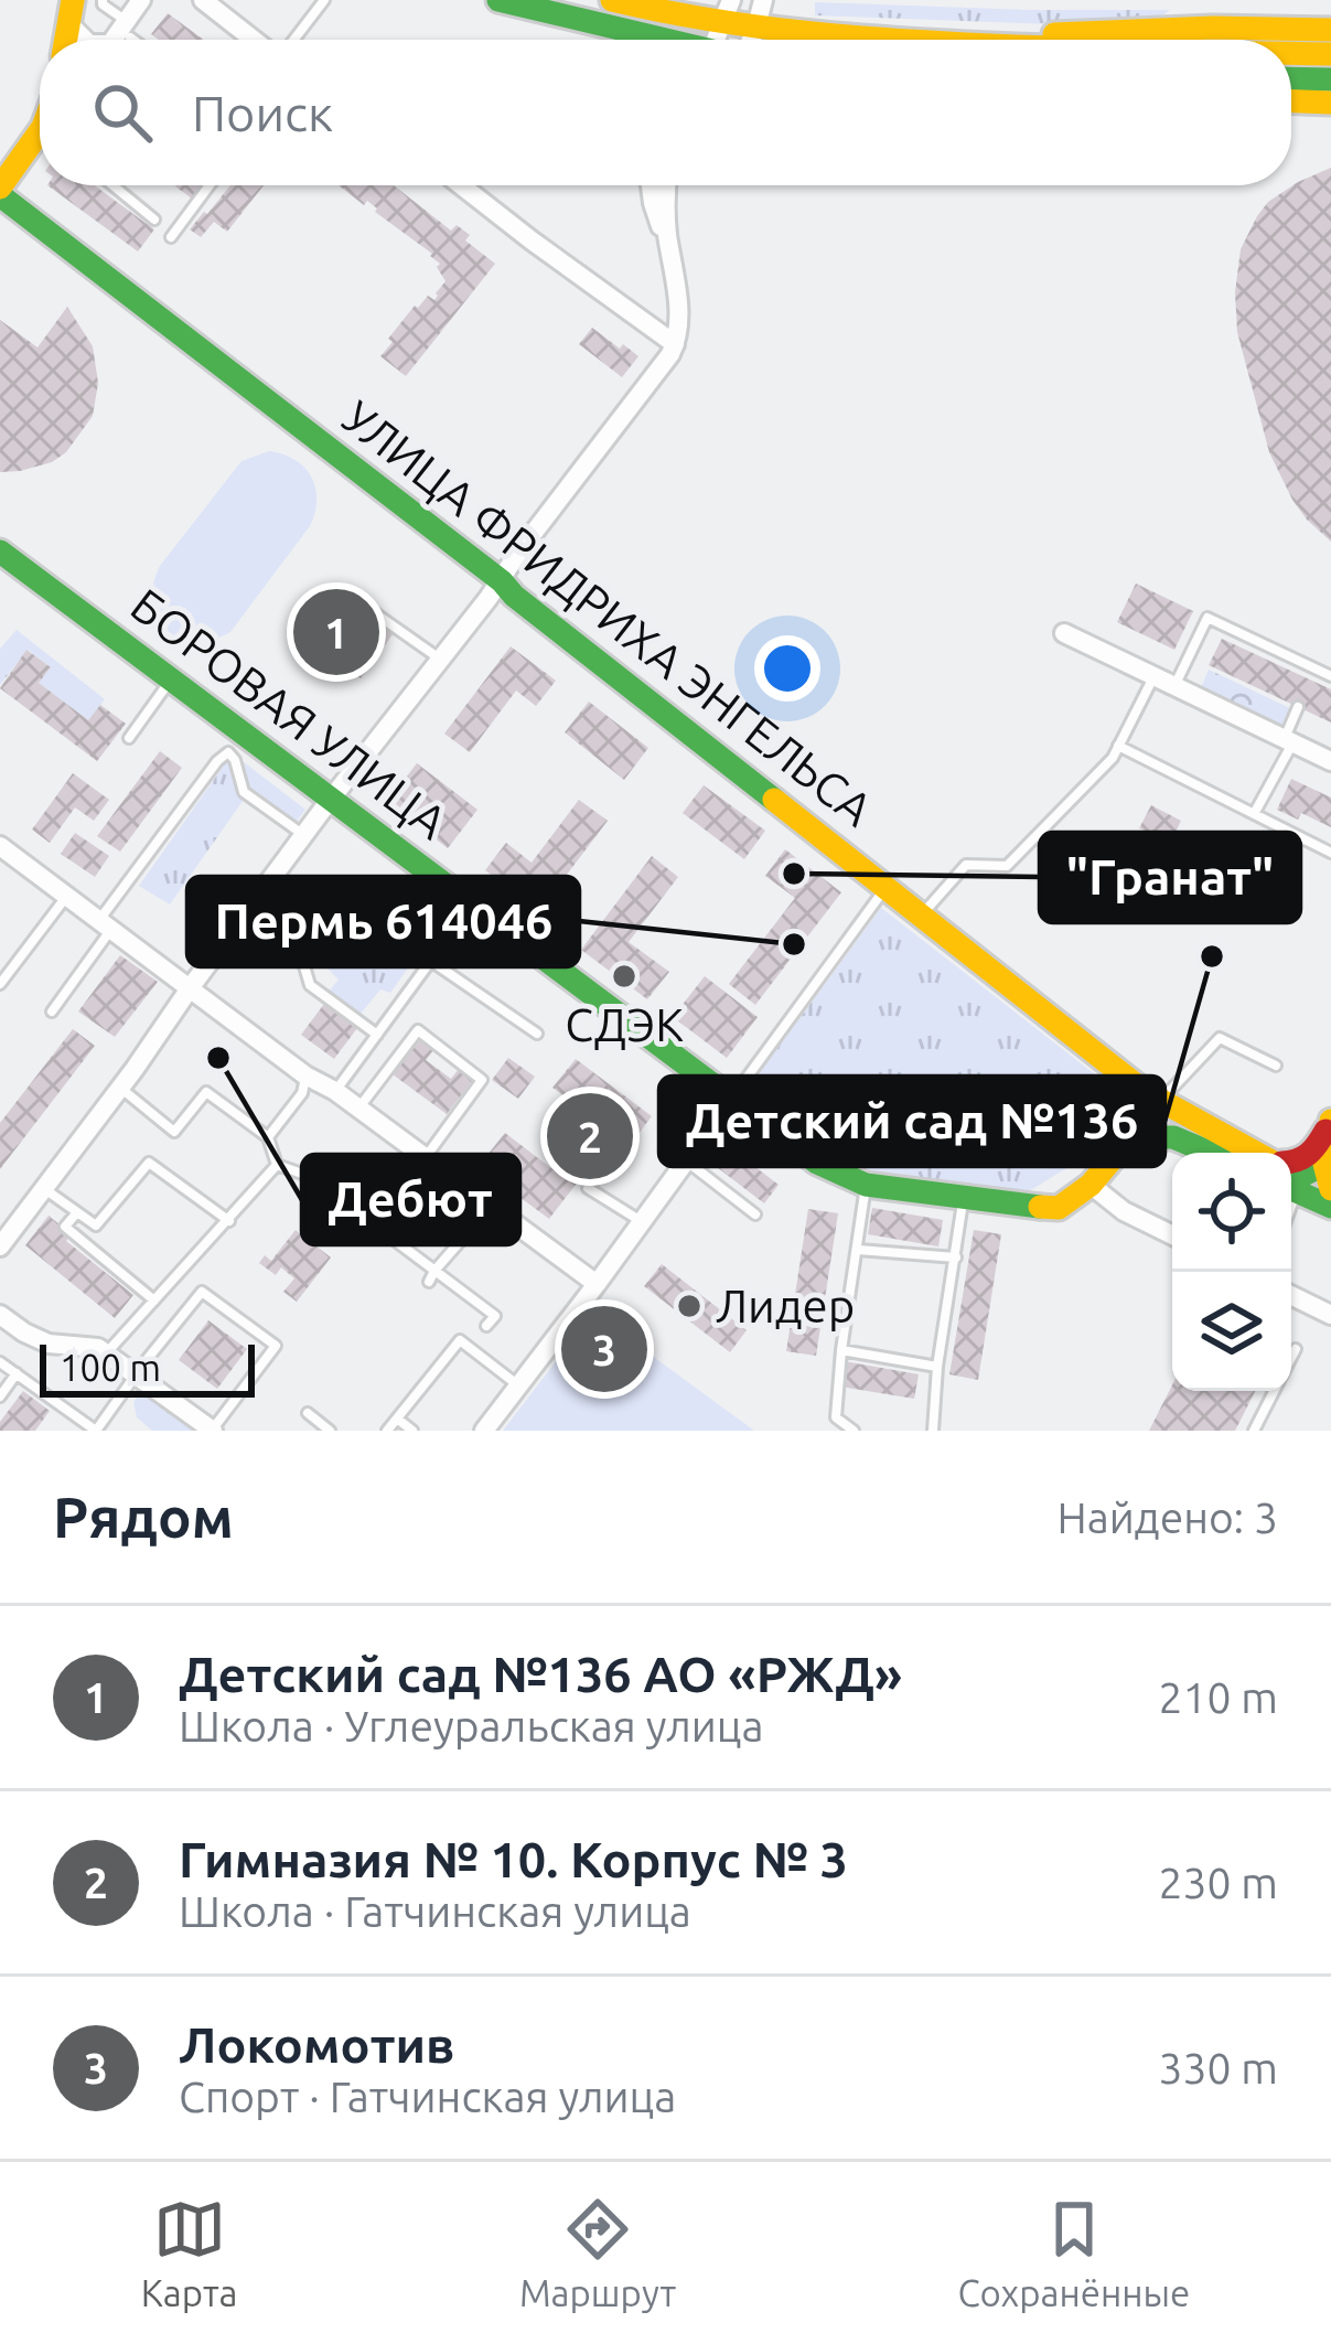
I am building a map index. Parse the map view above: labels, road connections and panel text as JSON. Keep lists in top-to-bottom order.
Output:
{
  "streets": {
    "main road": ["УЛИЦА ФРИДРИХА ЭНГЕЛЬСА", "БОРОВАЯ УЛИЦА"]
  },
  "crossings": [
    ["УЛИЦА ФРИДРИХА ЭНГЕЛЬСА", "БОРОВАЯ УЛИЦА"]
  ],
  "places": [
    "\"Гранат\"",
    "Пермь 614046",
    "Детский сад №136",
    "СДЭК",
    "Дебют",
    "Лидер"
  ],
  "scale_bar": "100 m",
  "page": {
    "search": "Поиск",
    "pins": ["1", "2", "3"],
    "scale": "100 m",
    "heading": ["Рядом", "Найдено: 3"],
    "list": [
      {
        "mark": "1",
        "name": "Детский сад №136 АО «РЖД»",
        "note": "Школа · Углеуральская улица",
        "value": "210 m"
      },
      {
        "mark": "2",
        "name": "Гимназия № 10. Корпус № 3",
        "note": "Школа · Гатчинская улица",
        "value": "230 m"
      },
      {
        "mark": "3",
        "name": "Локомотив",
        "note": "Спорт · Гатчинская улица",
        "value": "330 m"
      }
    ],
    "nav": ["Карта", "Маршрут", "Сохранённые"]
  }
}
